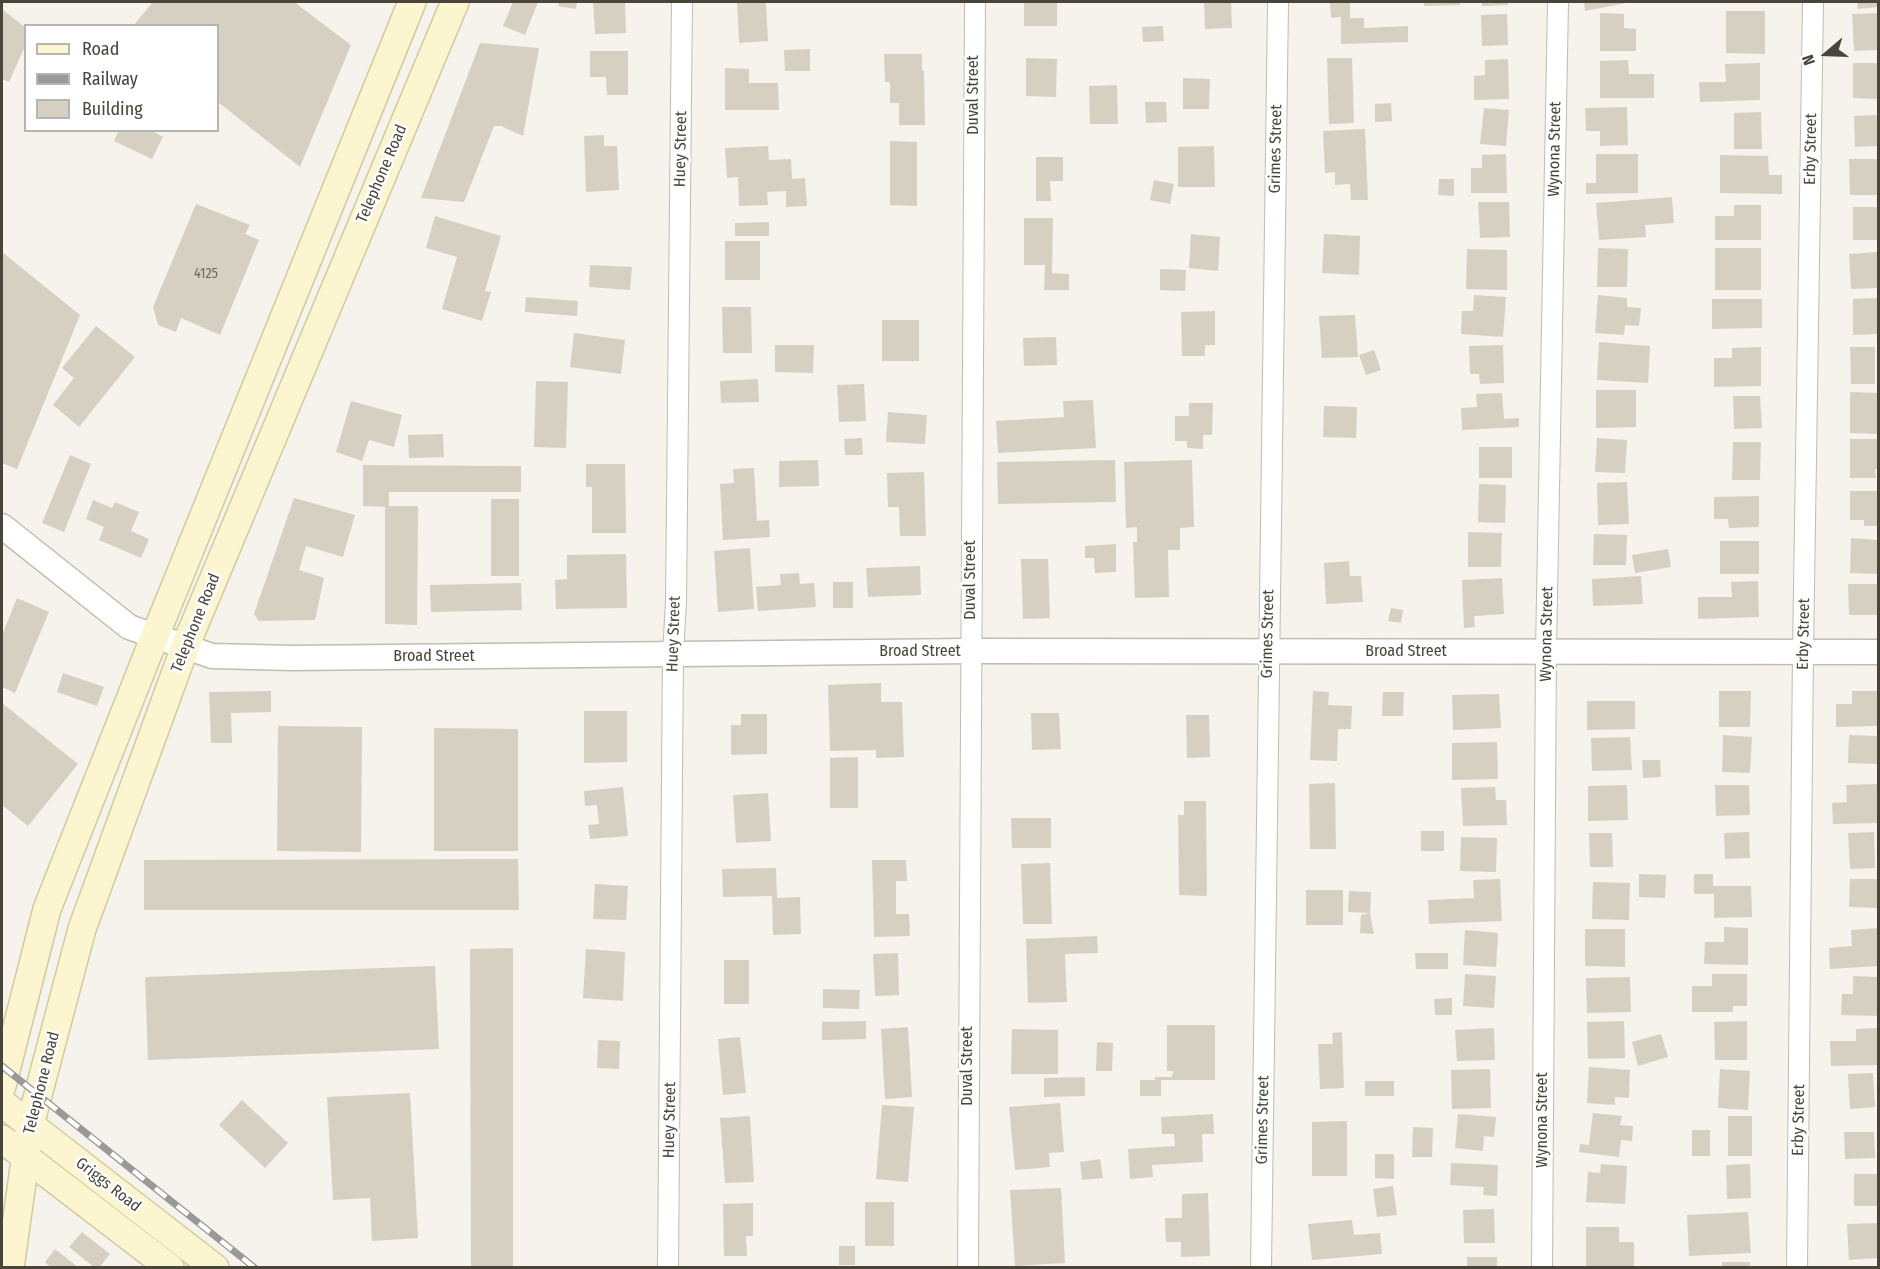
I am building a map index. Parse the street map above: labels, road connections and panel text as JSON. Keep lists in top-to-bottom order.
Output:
{
  "streets": {
    "main road": ["Telephone Road", "Griggs Road"],
    "street": [
      "Duval Street",
      "Huey Street",
      "Grimes Street",
      "Wynona Street",
      "Erby Street",
      "Broad Street"
    ]
  },
  "crossings": [
    ["Duval Street", "Broad Street"],
    ["Huey Street", "Broad Street"],
    ["Grimes Street", "Broad Street"],
    ["Wynona Street", "Broad Street"],
    ["Erby Street", "Broad Street"],
    ["Telephone Road", "Broad Street"],
    ["Telephone Road", "Griggs Road"]
  ],
  "house_numbers": ["4125"],
  "legend": ["Road", "Railway", "Building"],
  "north": "left"
}
